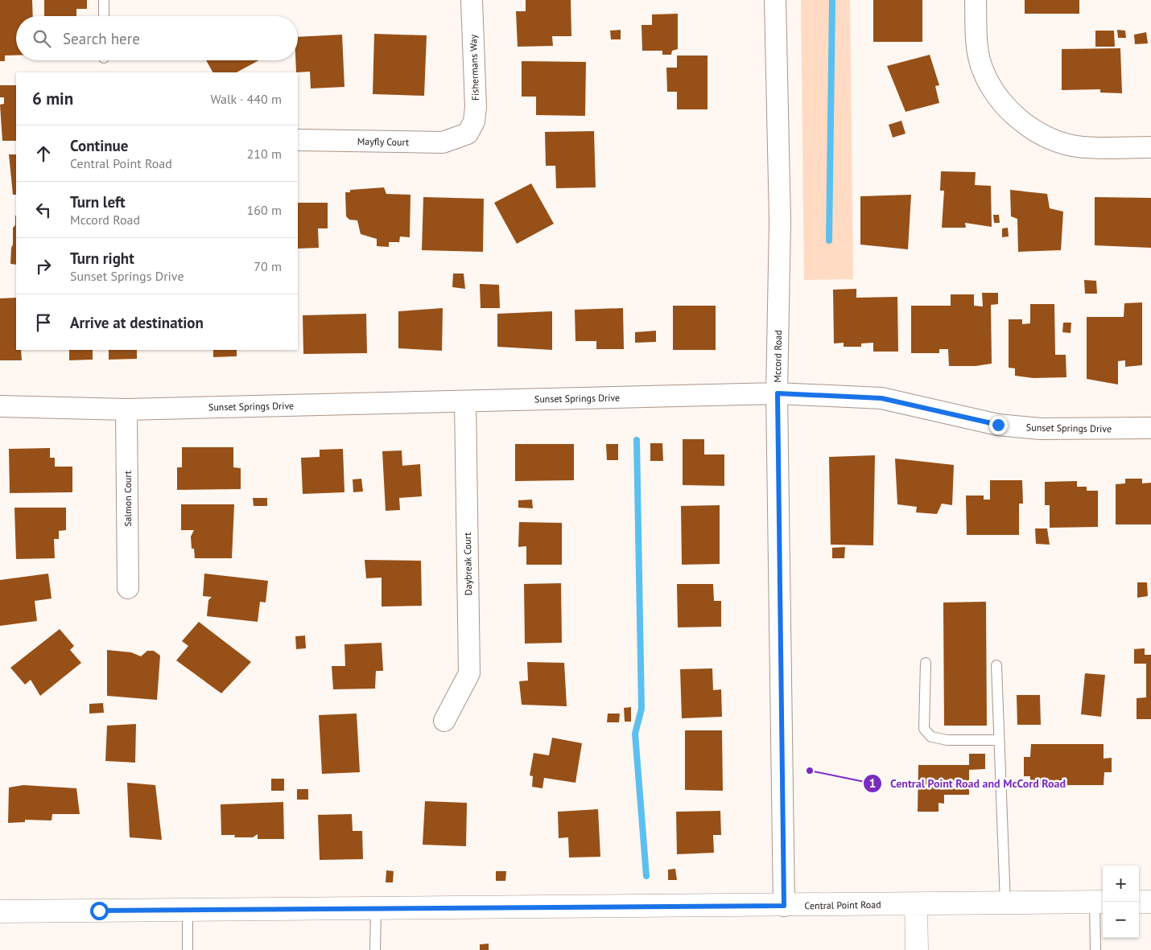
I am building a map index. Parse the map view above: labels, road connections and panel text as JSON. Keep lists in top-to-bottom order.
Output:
{
  "streets": {
    "street": [
      "Fishermans Way",
      "Mayfly Court",
      "Mccord Road",
      "Sunset Springs Drive",
      "Salmon Court",
      "Daybreak Court",
      "Central Point Road"
    ]
  },
  "crossings": [
    ["Fishermans Way", "Mayfly Court"],
    ["Mccord Road", "Sunset Springs Drive"],
    ["Mccord Road", "Central Point Road"],
    ["Sunset Springs Drive", "Salmon Court"],
    ["Sunset Springs Drive", "Daybreak Court"]
  ],
  "places": ["Central Point Road and McCord Road"],
  "page": {
    "search": "Search here",
    "heading": ["6 min", "Walk · 440 m"],
    "list": [
      ["Continue", "Central Point Road", "210 m"],
      ["Turn left", "Mccord Road", "160 m"],
      ["Turn right", "Sunset Springs Drive", "70 m"],
      "Arrive at destination"
    ],
    "map_buttons": ["+", "−"]
  }
}
